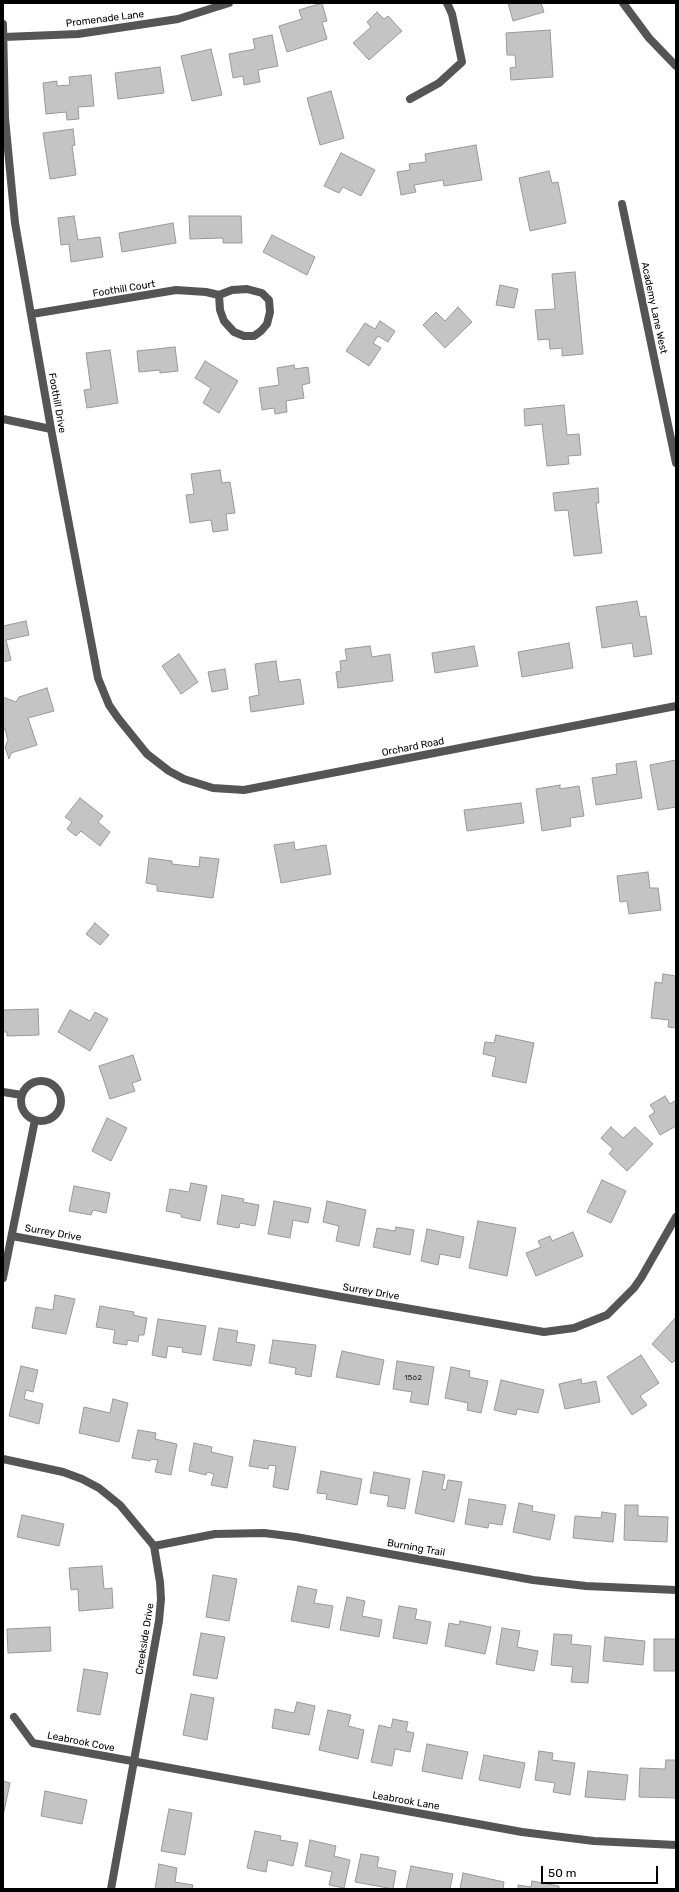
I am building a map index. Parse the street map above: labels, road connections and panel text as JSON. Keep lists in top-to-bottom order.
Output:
{
  "streets": {
    "street": [
      "Promenade Lane",
      "Foothill Court",
      "Academy Lane West",
      "Foothill Drive",
      "Orchard Road",
      "Surrey Drive",
      "Burning Trail",
      "Creekside Drive",
      "Leabrook Cove",
      "Leabrook Lane"
    ]
  },
  "crossings": [
    ["Promenade Lane", "Foothill Drive"],
    ["Foothill Court", "Foothill Drive"],
    ["Foothill Drive", "Orchard Road"],
    ["Burning Trail", "Creekside Drive"],
    ["Creekside Drive", "Leabrook Cove"],
    ["Creekside Drive", "Leabrook Lane"],
    ["Leabrook Cove", "Leabrook Lane"]
  ],
  "house_numbers": ["1562"],
  "scale_bar": "50 m"
}
